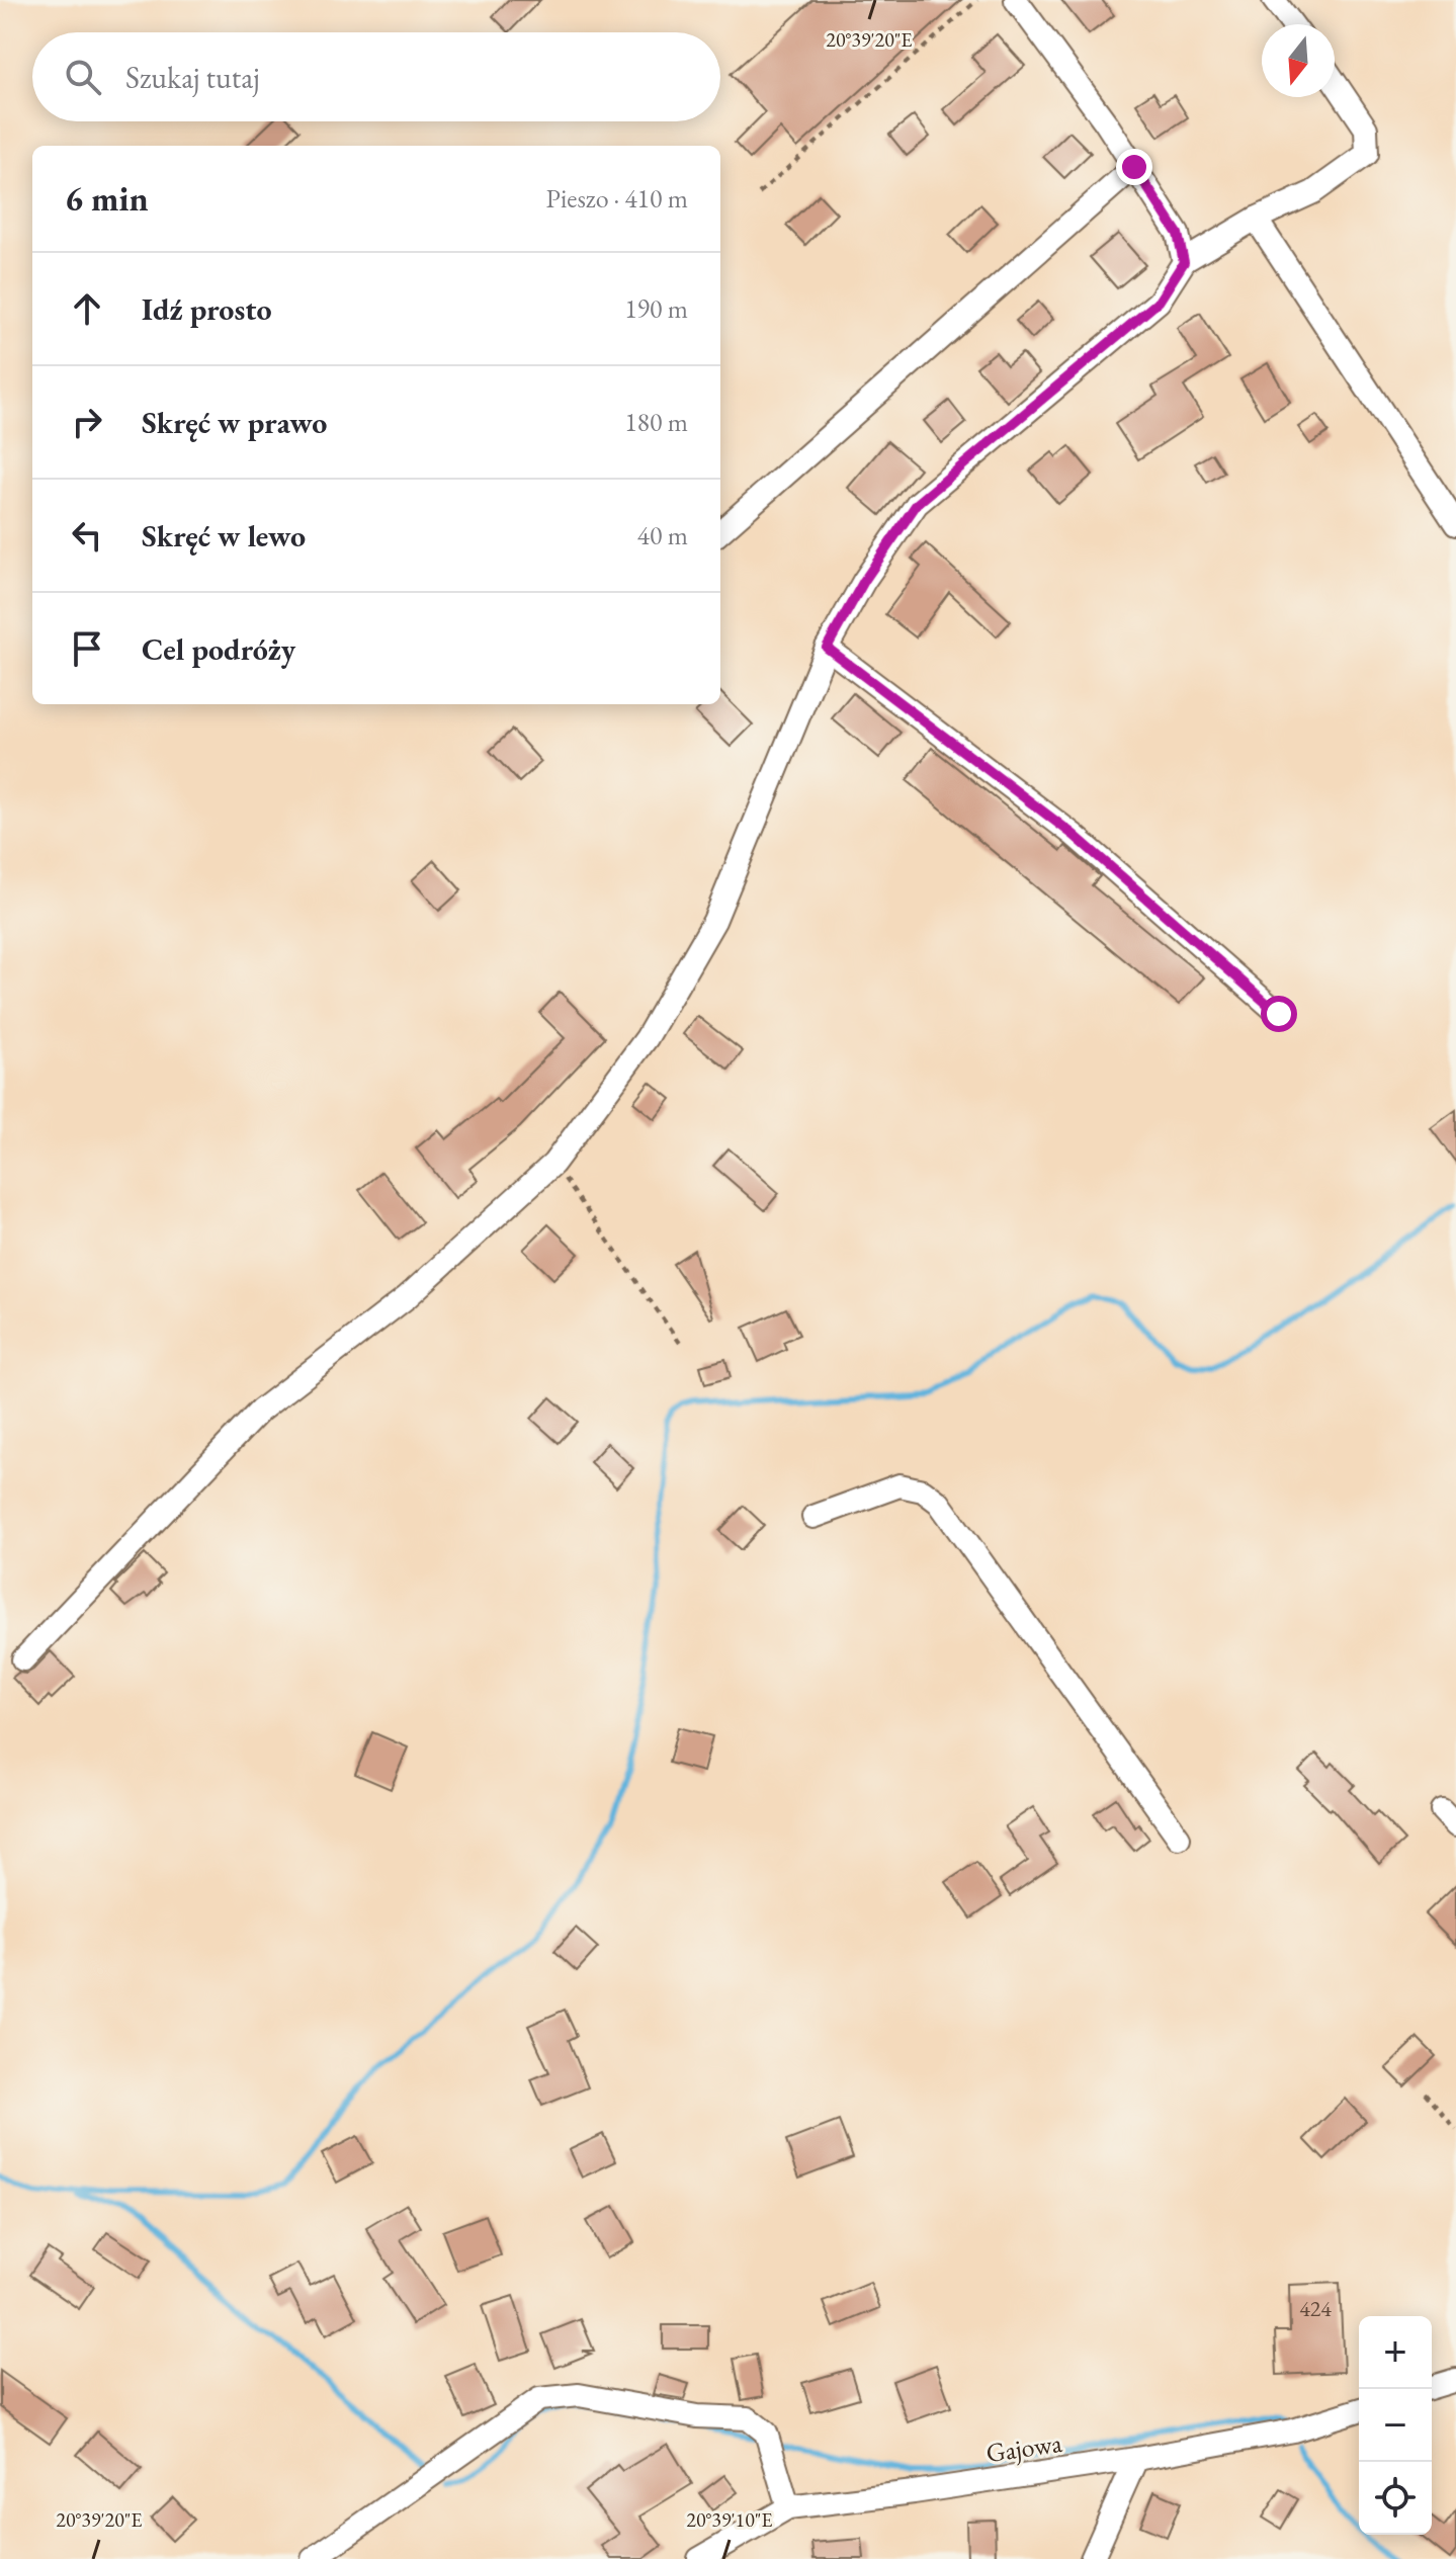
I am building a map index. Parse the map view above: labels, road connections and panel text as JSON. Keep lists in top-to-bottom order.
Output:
{
  "streets": {
    "street": ["Gajowa"]
  },
  "house_numbers": ["424"],
  "north": "bottom",
  "page": {
    "search": "Szukaj tutaj",
    "heading": ["6 min", "Pieszo · 410 m"],
    "list": [
      ["Idź prosto", "190 m"],
      ["Skręć w prawo", "180 m"],
      ["Skręć w lewo", "40 m"],
      "Cel podróży"
    ],
    "map_buttons": ["+", "−"]
  },
  "coordinates": ["20°39'20\"E", "20°39'10\"E"]
}
